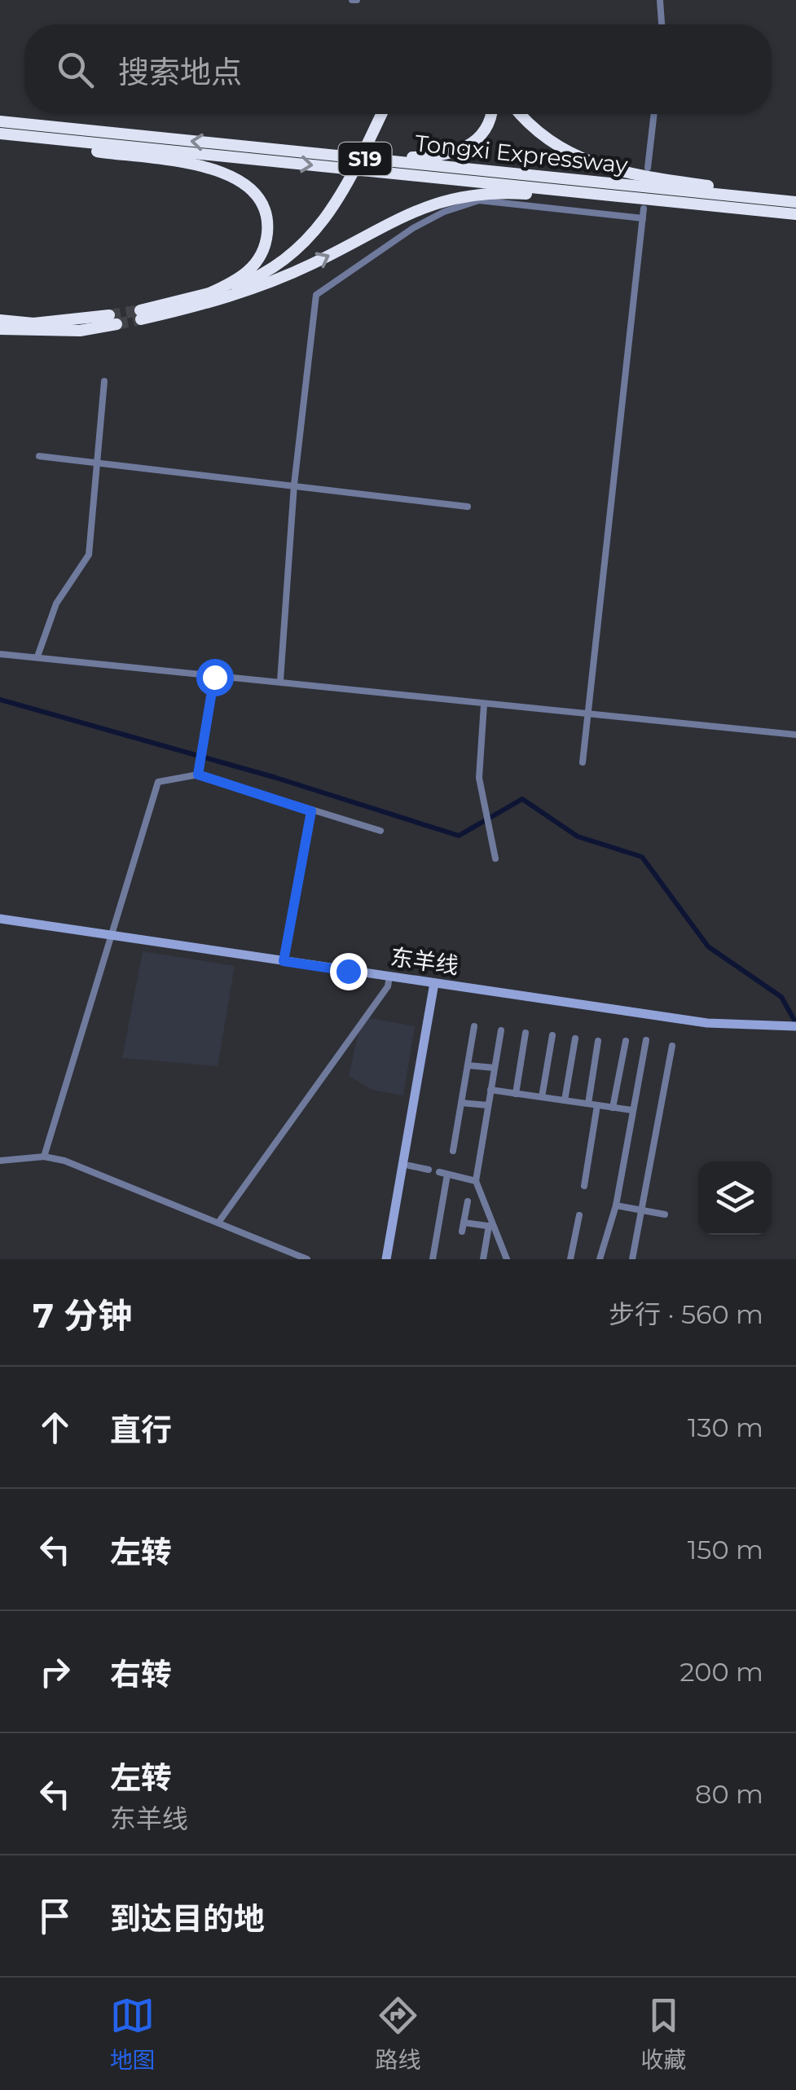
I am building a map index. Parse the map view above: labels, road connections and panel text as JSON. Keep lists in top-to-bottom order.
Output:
{
  "streets": {
    "highway": ["Tongxi Expressway", "S19"],
    "main road": ["东羊线"]
  },
  "page": {
    "search": "搜索地点",
    "heading": ["7 分钟", "步行 · 560 m"],
    "list": [
      ["直行", "130 m"],
      ["左转", "150 m"],
      ["右转", "200 m"],
      ["左转", "东羊线", "80 m"],
      "到达目的地"
    ],
    "nav": ["地图", "路线", "收藏"]
  }
}
